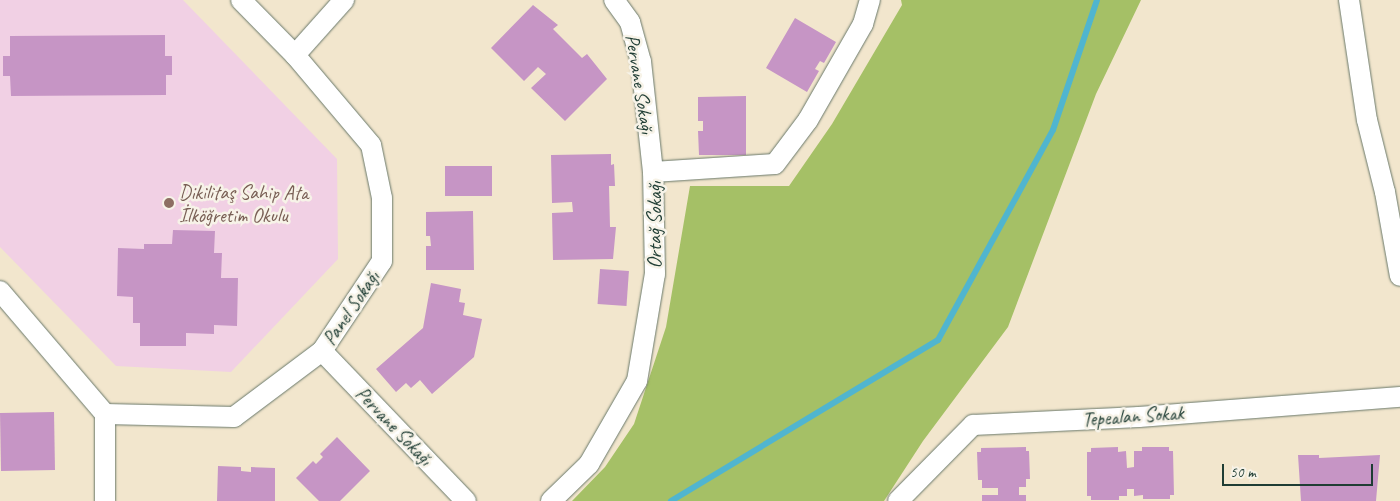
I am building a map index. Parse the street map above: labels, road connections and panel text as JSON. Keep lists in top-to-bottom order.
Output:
{
  "streets": {
    "street": [
      "Pervane Sokağı",
      "Ortağ Sokağı",
      "Panel Sokağı",
      "Tepealan Sokak"
    ]
  },
  "crossings": [
    ["Pervane Sokağı", "Ortağ Sokağı"],
    ["Pervane Sokağı", "Panel Sokağı"]
  ],
  "places": ["Dikilitaş Sahip Ata İlköğretim Okulu"],
  "scale_bar": "50 m"
}
